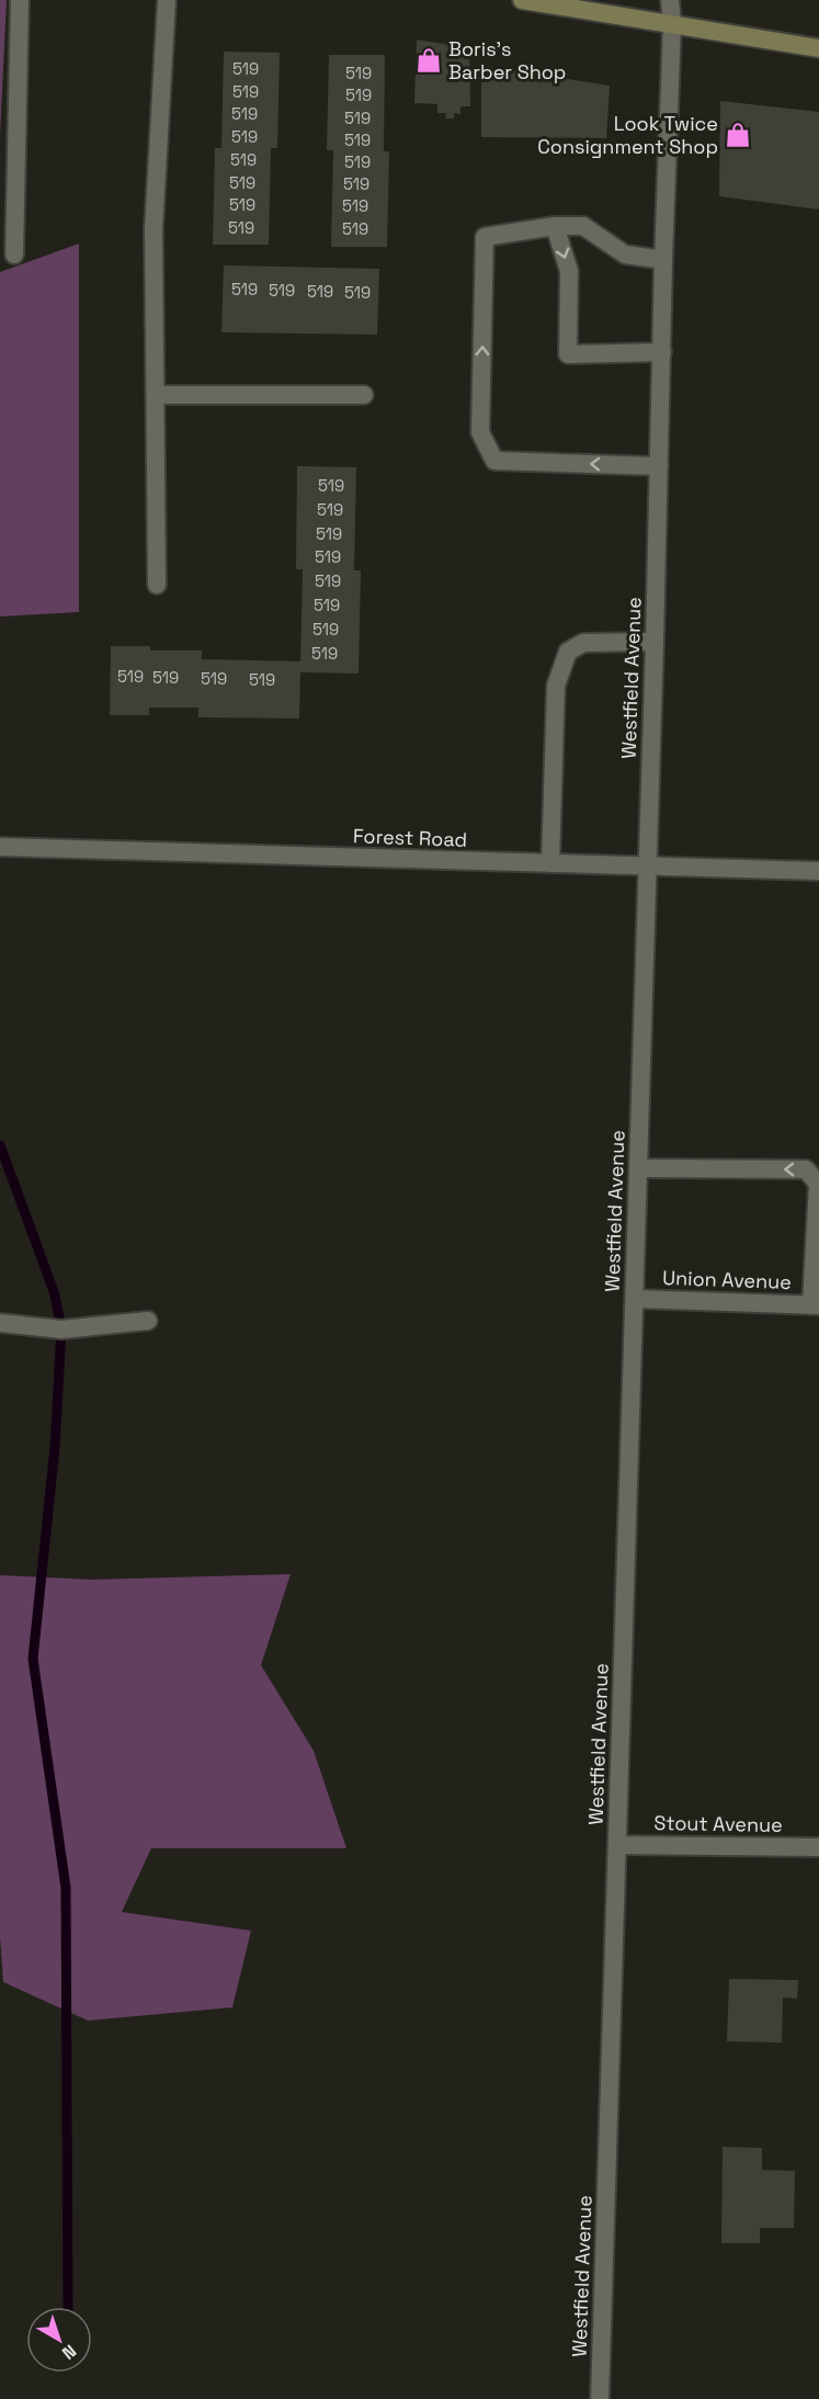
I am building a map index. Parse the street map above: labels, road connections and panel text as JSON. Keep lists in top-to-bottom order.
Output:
{
  "streets": {
    "street": [
      "Westfield Avenue",
      "Forest Road",
      "Union Avenue",
      "Stout Avenue"
    ]
  },
  "crossings": [
    ["Westfield Avenue", "Forest Road"],
    ["Westfield Avenue", "Union Avenue"],
    ["Westfield Avenue", "Stout Avenue"]
  ],
  "places": {
    "shop": ["Boris’s Barber Shop", "Look Twice Consignment Shop"]
  },
  "house_numbers": [
    "519",
    "519",
    "519",
    "519",
    "519",
    "519",
    "519",
    "519",
    "519",
    "519",
    "519",
    "519",
    "519",
    "519",
    "519",
    "519",
    "519",
    "519",
    "519",
    "519",
    "519",
    "519",
    "519",
    "519",
    "519",
    "519",
    "519",
    "519",
    "519",
    "519",
    "519",
    "519"
  ],
  "north": "bottom right"
}
